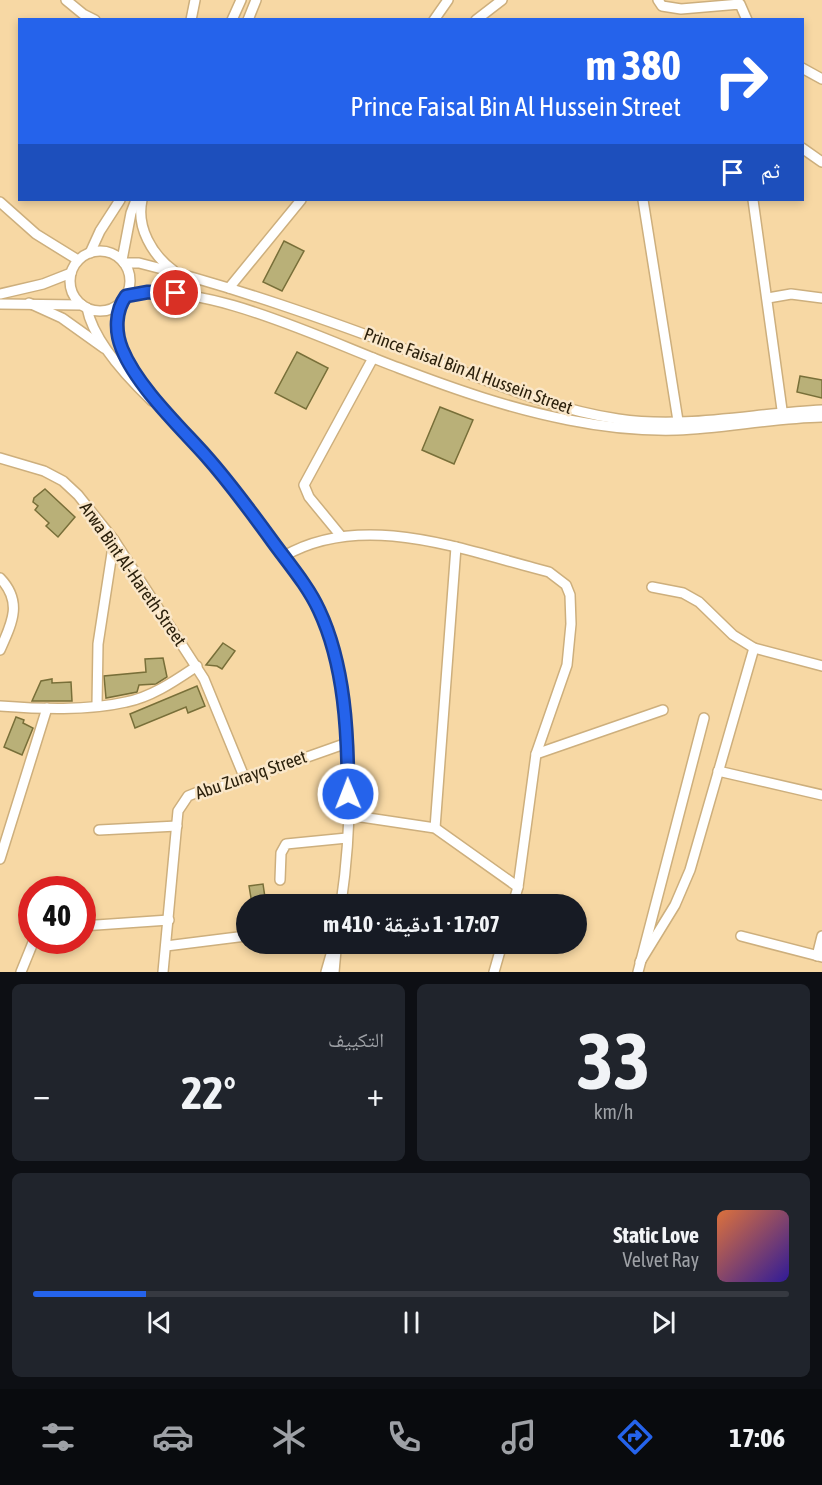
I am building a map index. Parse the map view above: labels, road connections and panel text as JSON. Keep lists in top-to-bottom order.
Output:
{
  "streets": {
    "street": ["Prince Faisal Bin Al Hussein Street", "Arwa Bint Al-Hareth Street", "Abu Zurayq Street"]
  },
  "crossings": [
    ["Arwa Bint Al-Hareth Street", "Abu Zurayq Street"]
  ],
  "page": {
    "turn": ["380 m", "Prince Faisal Bin Al Hussein Street"],
    "then": "ثم",
    "limit": "40",
    "trip": "17:07 · 1 دقيقة · 410 m",
    "tile": [
      ["33", "km/h"],
      "التكييف"
    ],
    "heat": ["−", "22°", "+"],
    "song": ["Static Love", "Velvet Ray"],
    "tabs": "17:06"
  }
}
